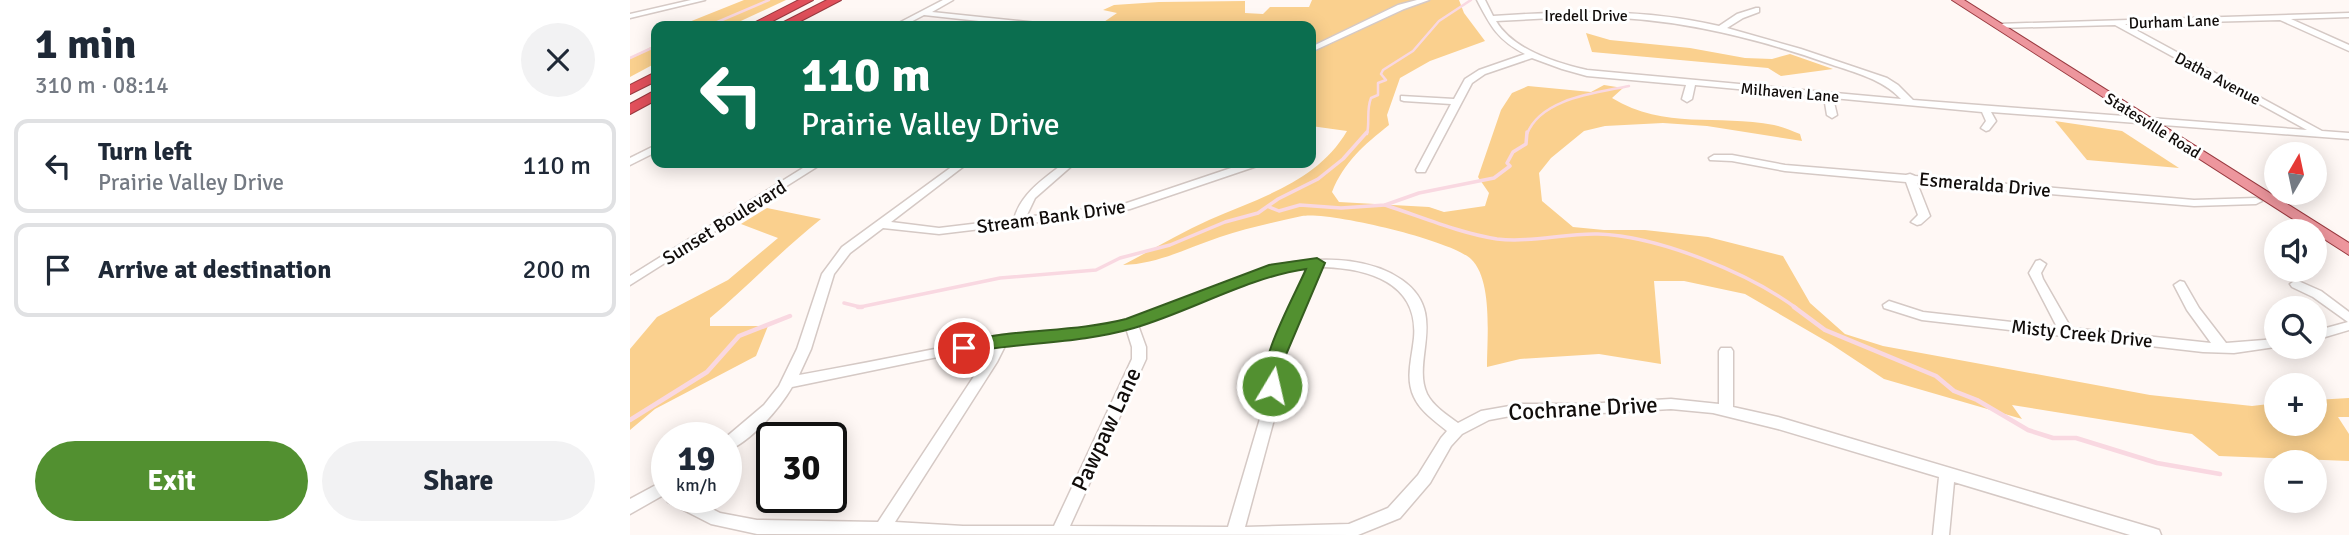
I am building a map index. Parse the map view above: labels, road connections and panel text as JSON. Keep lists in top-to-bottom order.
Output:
{
  "streets": {
    "main road": ["Statesville Road"],
    "street": [
      "Iredell Drive",
      "Durham Lane",
      "Datha Avenue",
      "Milhaven Lane",
      "Esmeralda Drive",
      "Stream Bank Drive",
      "Sunset Boulevard",
      "Misty Creek Drive",
      "Cochrane Drive",
      "Pawpaw Lane"
    ]
  },
  "crossings": [
    ["Iredell Drive", "Milhaven Lane"],
    ["Durham Lane", "Datha Avenue"],
    ["Durham Lane", "Statesville Road"],
    ["Datha Avenue", "Milhaven Lane"],
    ["Milhaven Lane", "Statesville Road"],
    ["Statesville Road", "Esmeralda Drive"],
    ["Cochrane Drive", "Pawpaw Lane"]
  ],
  "north": "top",
  "page": {
    "heading": ["1 min", "310 m · 08:14"],
    "turn": ["110 m", "Prairie Valley Drive"],
    "list": [
      {
        "name": "Turn left",
        "note": "Prairie Valley Drive",
        "value": "110 m"
      },
      {
        "name": "Arrive at destination",
        "value": "200 m"
      }
    ],
    "map_buttons": ["+", "−"],
    "speed": "19 km/h",
    "limit": "30",
    "buttons": ["Exit", "Share"]
  }
}
